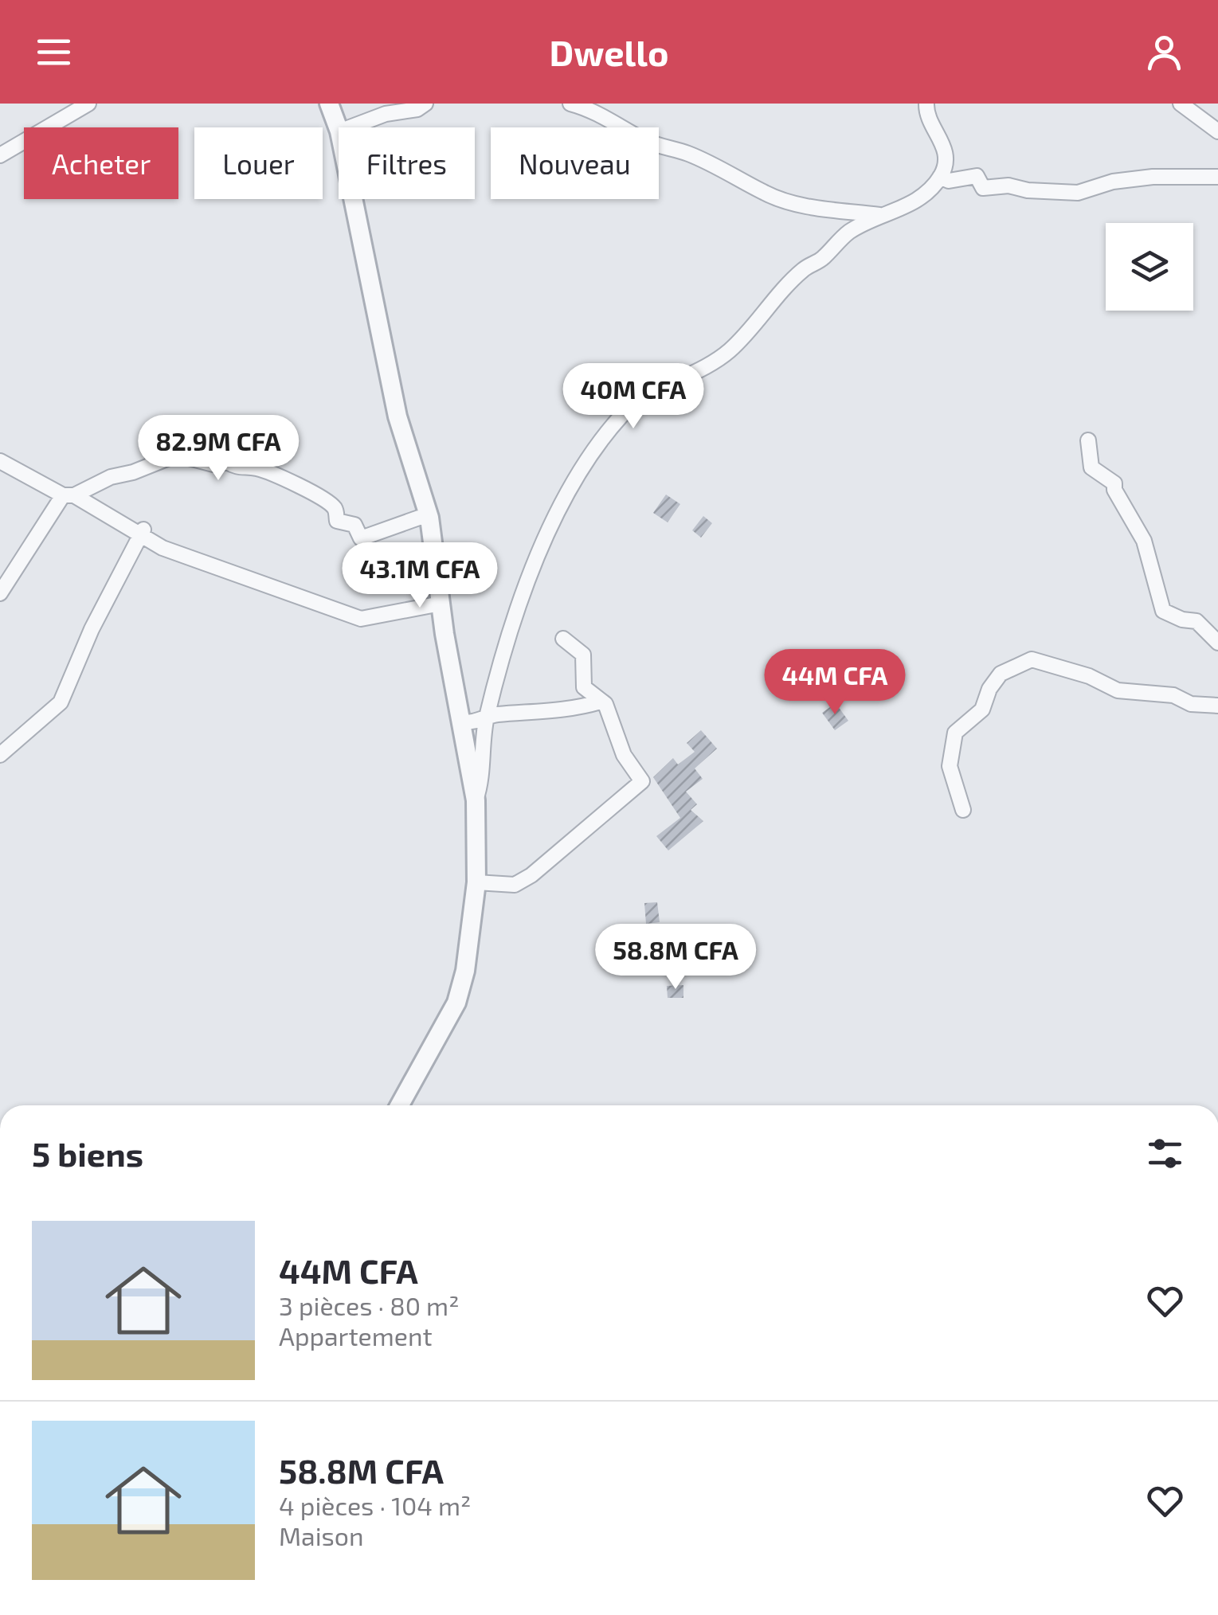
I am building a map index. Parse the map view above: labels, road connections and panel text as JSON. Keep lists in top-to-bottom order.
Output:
{
  "page": {
    "header": "Dwello",
    "chip": [
      "Acheter",
      "Louer",
      "Filtres",
      "Nouveau"
    ],
    "price": [
      "40M CFA",
      "82.9M CFA",
      "43.1M CFA",
      "44M CFA",
      "58.8M CFA"
    ],
    "heading": "5 biens",
    "list": [
      {
        "name": "44M CFA",
        "note": "3 pièces · 80 m² · Appartement"
      },
      {
        "name": "58.8M CFA",
        "note": "4 pièces · 104 m² · Maison"
      }
    ]
  }
}
